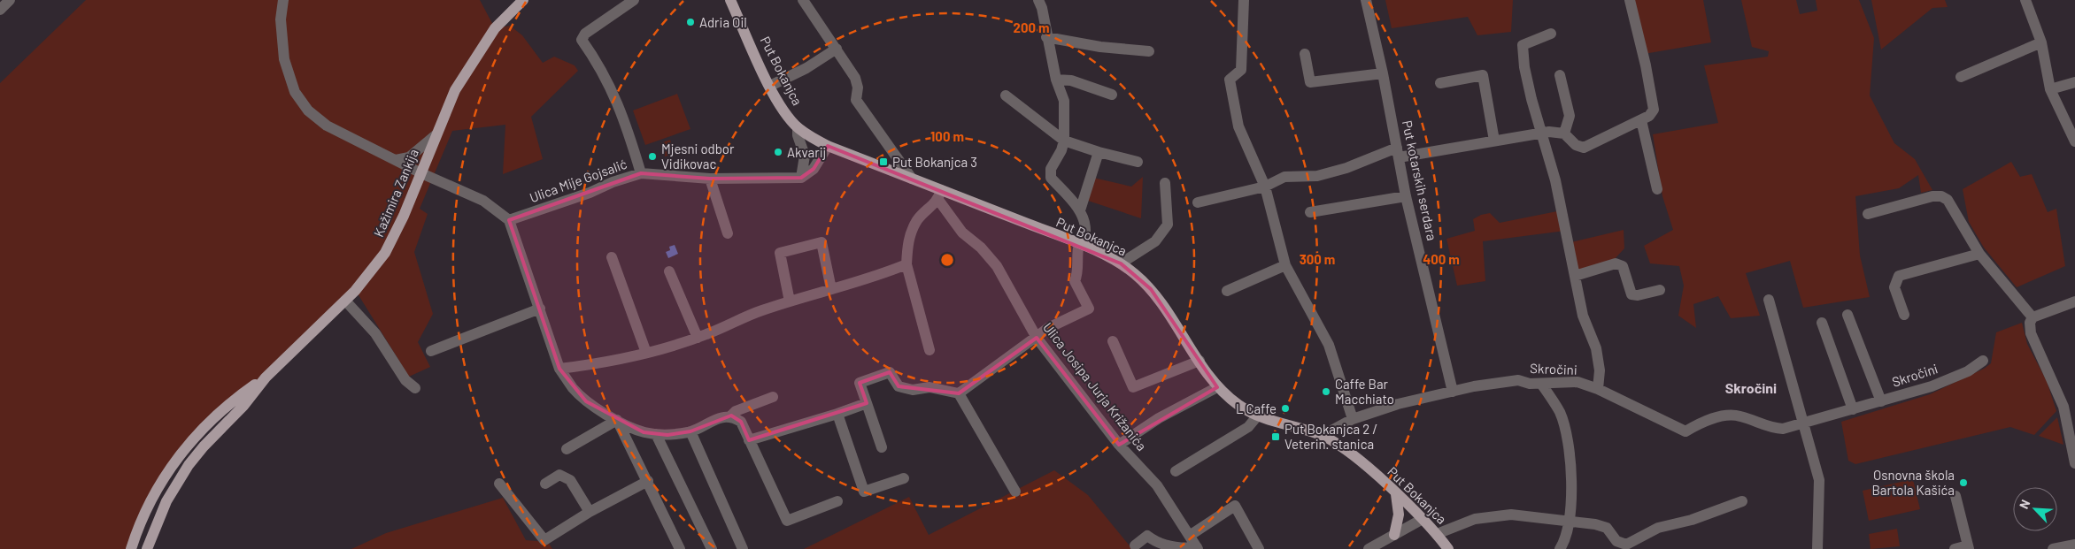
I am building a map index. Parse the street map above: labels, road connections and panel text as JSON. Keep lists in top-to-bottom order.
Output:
{
  "streets": {
    "main road": ["Put Bokanjca", "Kažimira Zankija"],
    "street": [
      "Ulica Mije Gojsalić",
      "Put kotarskih serdara",
      "Skročini",
      "Ulica Josipa Jurja Križanića"
    ]
  },
  "crossings": [
    ["Put Bokanjca", "Skročini"],
    ["Put Bokanjca", "Ulica Josipa Jurja Križanića"],
    ["Put kotarskih serdara", "Skročini"]
  ],
  "districts": ["Skročini"],
  "places": {
    "other": [
      "Adria Oil",
      "Akvarij",
      "Mjesni odbor Vidikovac",
      "Caffe Bar Macchiato",
      "L Caffe",
      "Osnovna škola Bartola Kašića"
    ],
    "transit": ["Put Bokanjca 3", "Put Bokanjca 2 / Veterin. stanica"]
  },
  "north": "top left",
  "rings": [
    "200 m",
    "100 m",
    "300 m",
    "400 m"
  ]
}
